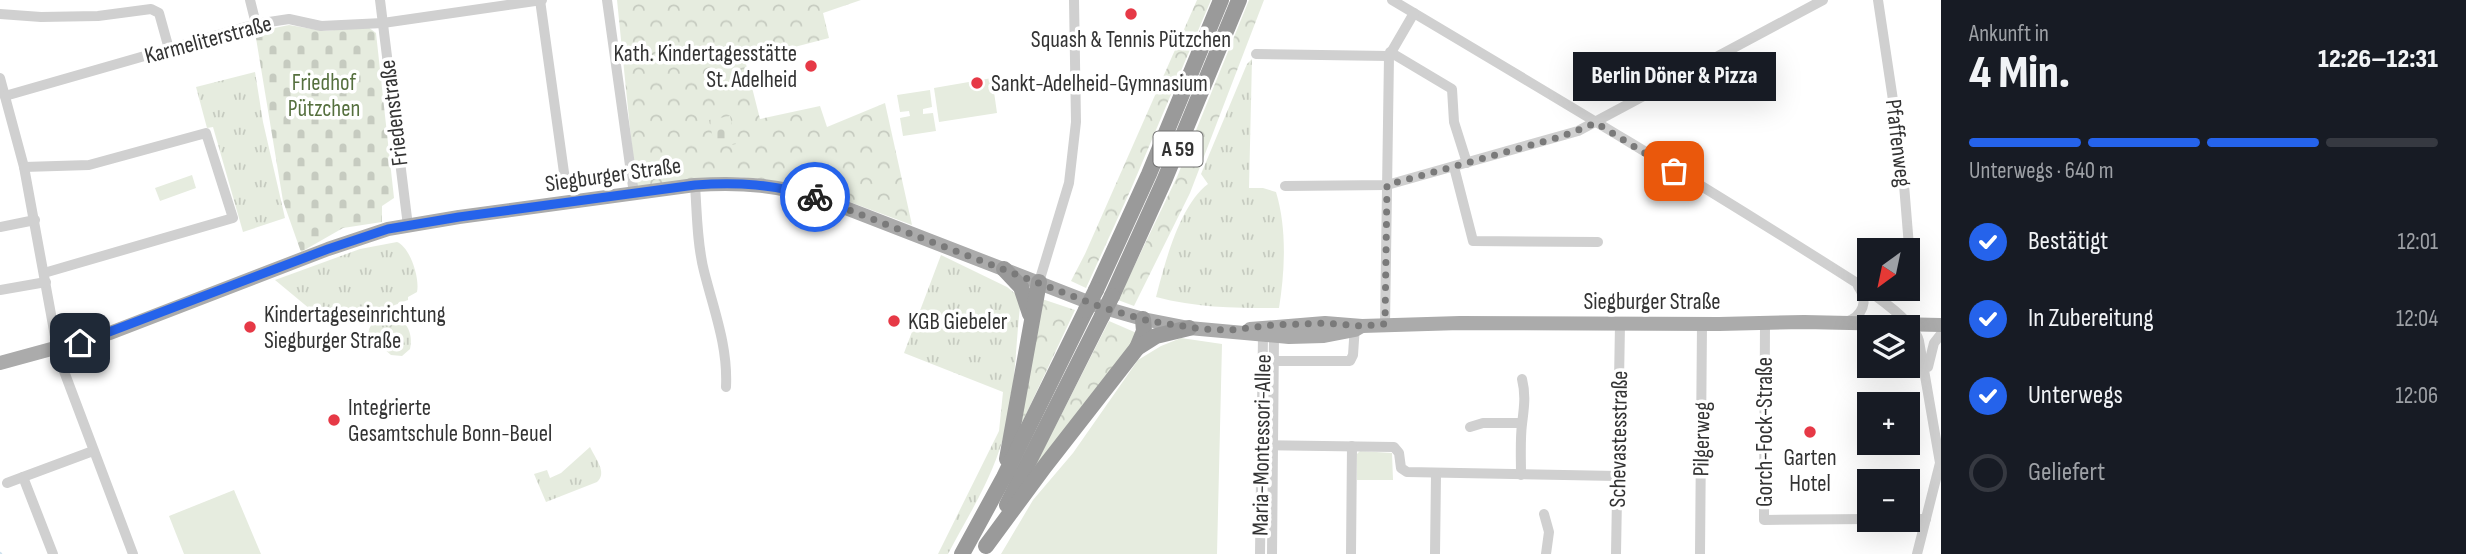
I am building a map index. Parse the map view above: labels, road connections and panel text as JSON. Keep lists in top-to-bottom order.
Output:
{
  "streets": {
    "highway": ["A 59"],
    "main road": ["Siegburger Straße"],
    "street": [
      "Karmeliterstraße",
      "Friedenstraße",
      "Pfaffenweg",
      "Gorch-Fock-Straße",
      "Schevastesstraße",
      "Pilgerweg",
      "Maria-Montessori-Allee"
    ]
  },
  "crossings": [
    ["Karmeliterstraße", "Friedenstraße"],
    ["Friedenstraße", "Siegburger Straße"],
    ["Siegburger Straße", "Gorch-Fock-Straße"],
    ["Siegburger Straße", "Schevastesstraße"],
    ["Siegburger Straße", "Pilgerweg"],
    ["Siegburger Straße", "Maria-Montessori-Allee"]
  ],
  "parks": ["Friedhof Pützchen"],
  "places": [
    "Squash & Tennis Pützchen",
    "Kath. Kindertagesstätte St. Adelheid",
    "Sankt-Adelheid-Gymnasium",
    "Berlin Döner & Pizza",
    "KGB Giebeler",
    "Kindertageseinrichtung Siegburger Straße",
    "Integrierte Gesamtschule Bonn-Beuel",
    "Garten Hotel"
  ],
  "north": "bottom left",
  "page": {
    "heading": ["4 Min.", "Ankunft in", "12:26–12:31"],
    "bubble": "Berlin Döner & Pizza",
    "bar": "Unterwegs · 640 m",
    "list": [
      ["Bestätigt", "12:01"],
      ["In Zubereitung", "12:04"],
      ["Unterwegs", "12:06"],
      "Geliefert"
    ],
    "map_buttons": ["+", "−"]
  }
}
